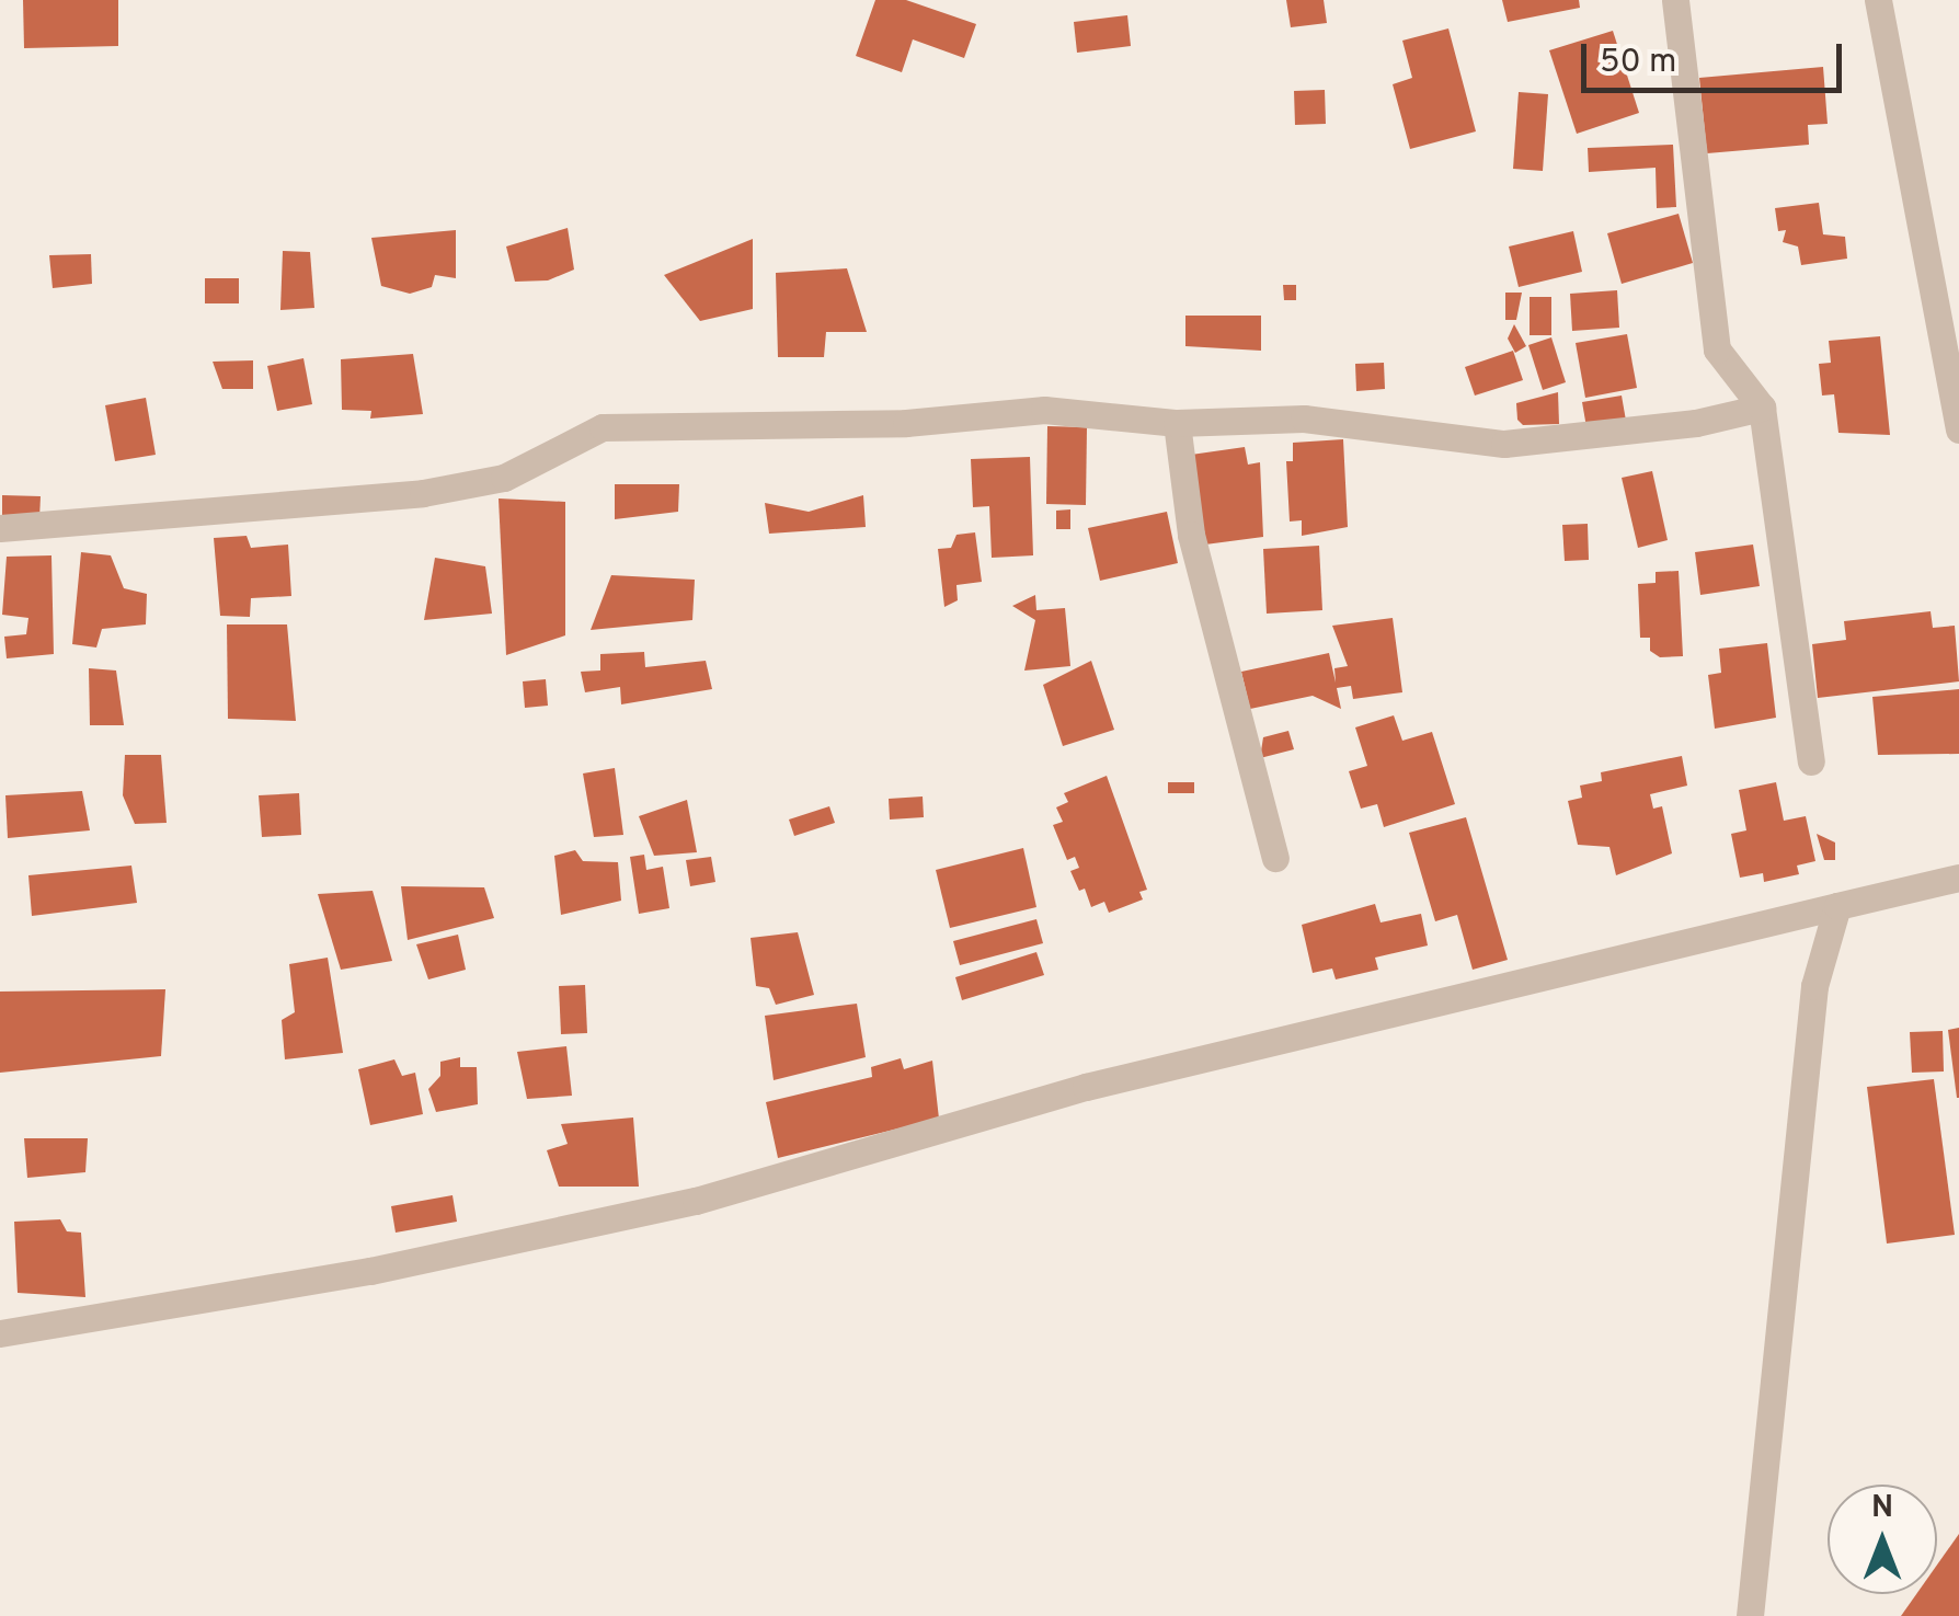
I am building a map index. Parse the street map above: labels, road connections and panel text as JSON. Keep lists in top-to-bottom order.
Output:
{
  "scale_bar": "50 m",
  "north": "top"
}
